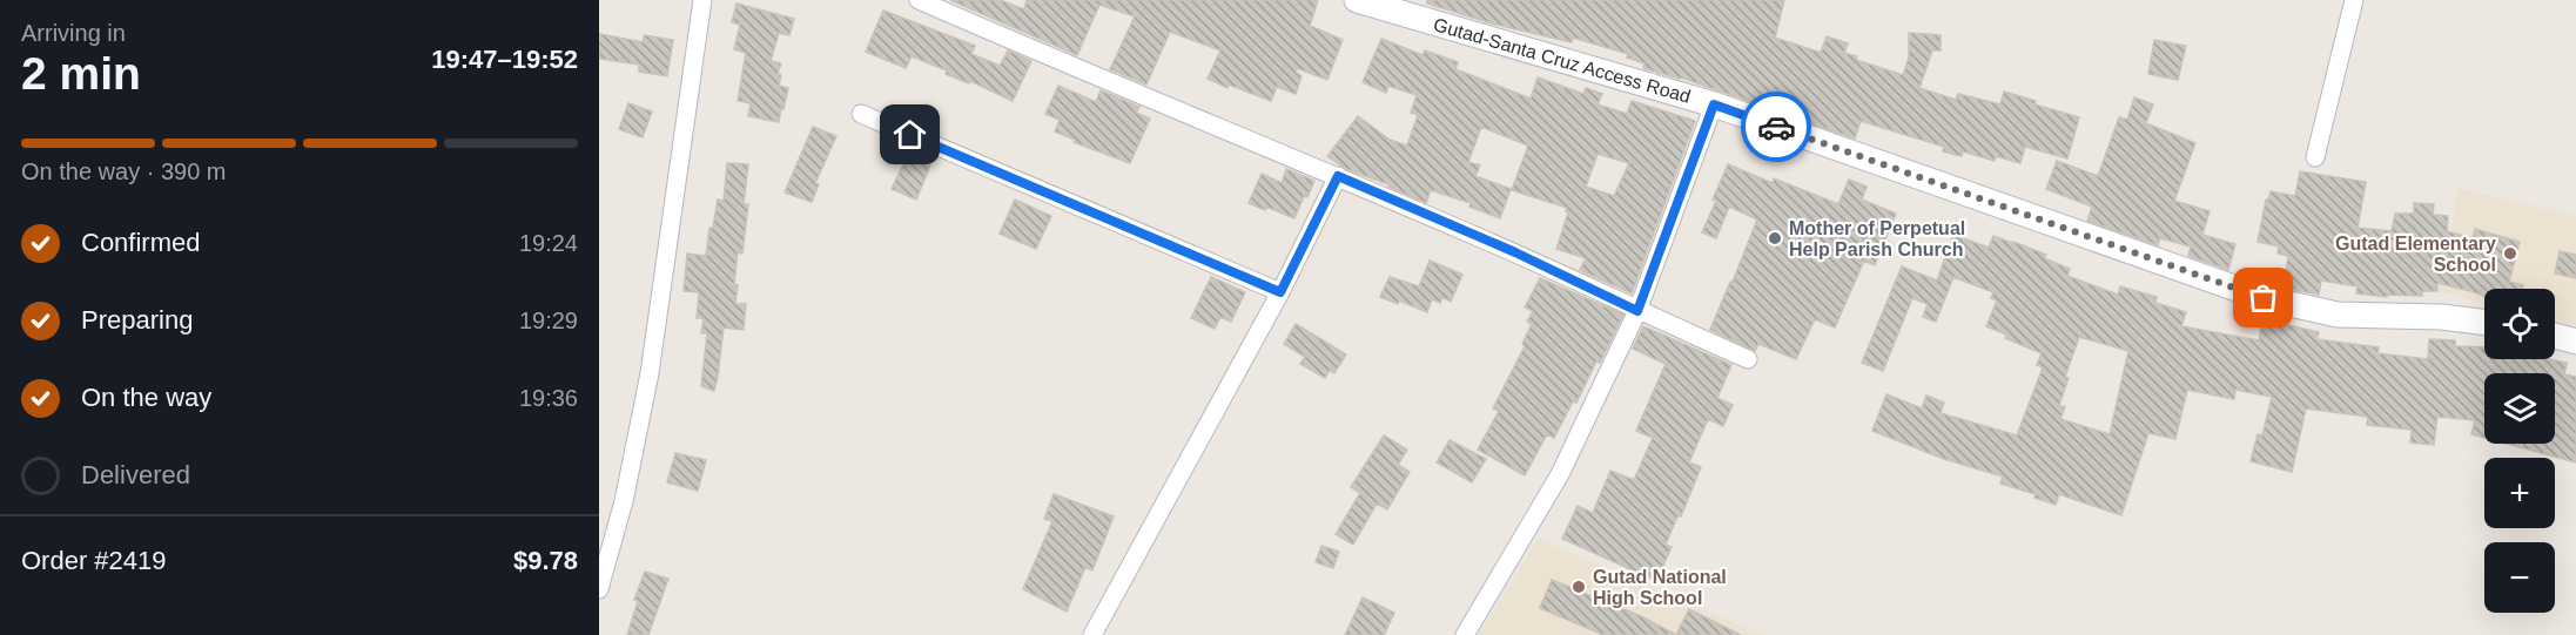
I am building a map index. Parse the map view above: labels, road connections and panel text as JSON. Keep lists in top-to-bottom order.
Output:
{
  "streets": {
    "main road": ["Gutad-Santa Cruz Access Road"]
  },
  "places": ["Mother of Perpetual Help Parish Church", "Gutad Elementary School", "Gutad National High School"],
  "page": {
    "heading": ["2 min", "Arriving in", "19:47–19:52"],
    "panel": ["Order #2419", "$9.78"],
    "bar": "On the way · 390 m",
    "list": [
      ["Confirmed", "19:24"],
      ["Preparing", "19:29"],
      ["On the way", "19:36"],
      "Delivered"
    ],
    "map_buttons": ["+", "−"]
  }
}
